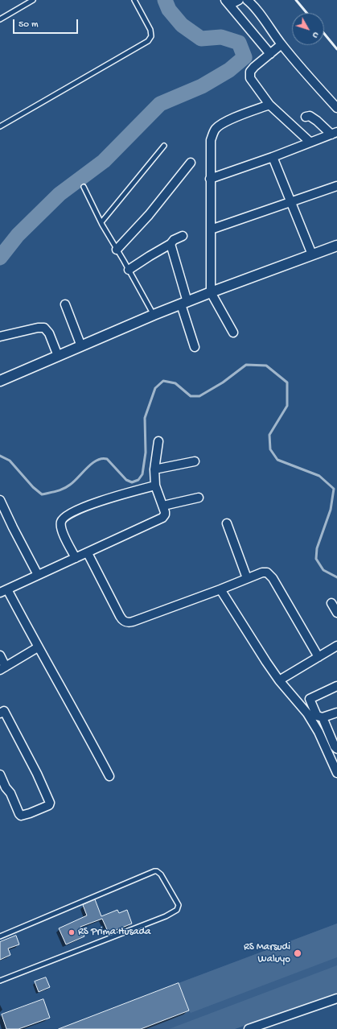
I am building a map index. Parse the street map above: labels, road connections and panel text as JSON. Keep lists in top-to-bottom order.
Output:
{
  "places": ["RS Prima Husada", "RS Marsudi Waluyo"],
  "scale_bar": "50 m",
  "north": "bottom right"
}
